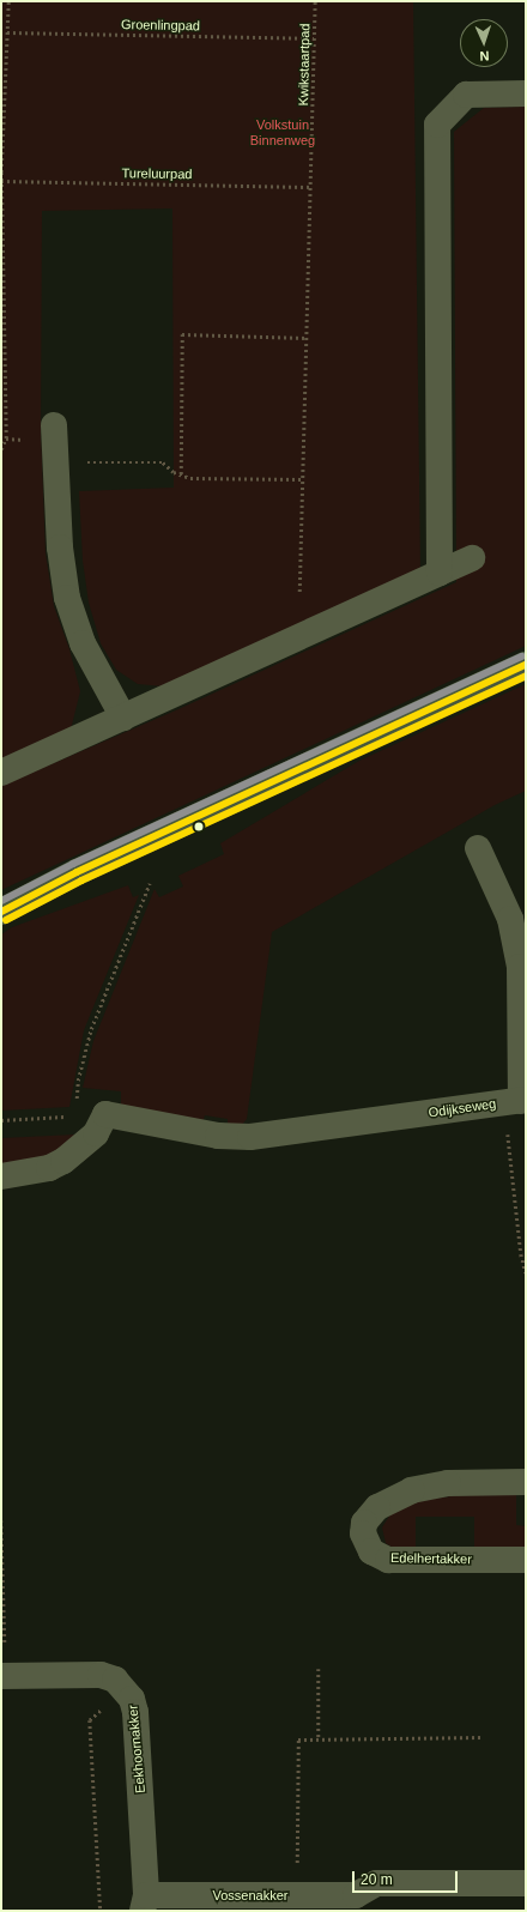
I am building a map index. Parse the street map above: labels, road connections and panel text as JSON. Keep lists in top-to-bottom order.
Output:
{
  "streets": {
    "street": [
      "Odijkseweg",
      "Edelhertakker",
      "Eekhoornakker",
      "Vossenakker"
    ],
    "path": ["Groenlingpad", "Kwikstaartpad", "Tureluurpad"]
  },
  "crossings": [
    ["Groenlingpad", "Kwikstaartpad"],
    ["Kwikstaartpad", "Tureluurpad"],
    ["Eekhoornakker", "Vossenakker"]
  ],
  "parks": ["Volkstuin Binnenweg"],
  "scale_bar": "20 m",
  "north": "bottom"
}
